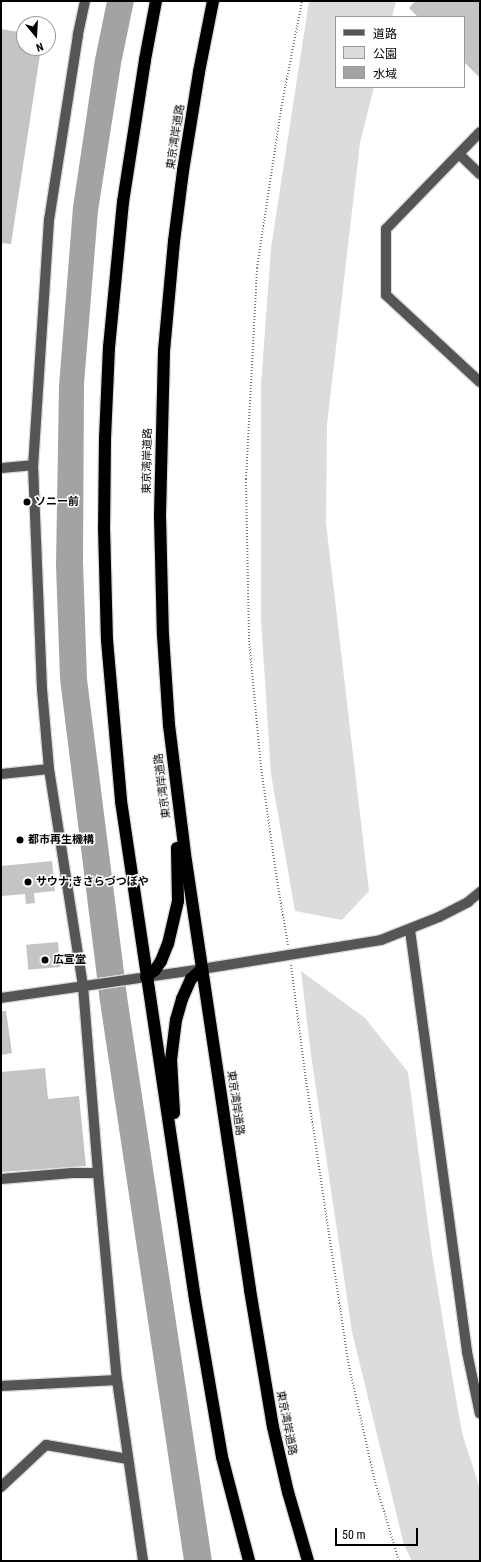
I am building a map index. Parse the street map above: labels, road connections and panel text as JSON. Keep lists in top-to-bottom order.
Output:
{
  "streets": {
    "highway": ["東京湾岸道路"]
  },
  "places": [
    "ソニー前",
    "都市再生機構",
    "サウナ;きさらづつぼや",
    "広宣堂"
  ],
  "legend": ["道路", "公園", "水域"],
  "scale_bar": "50 m",
  "north": "bottom"
}
